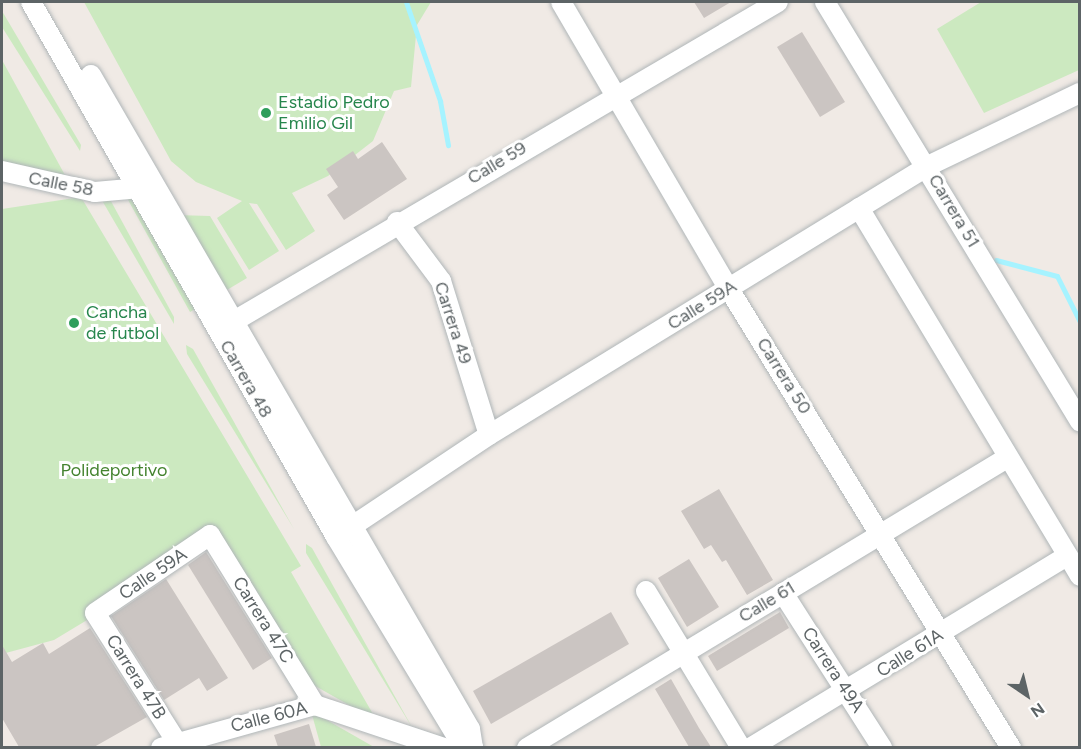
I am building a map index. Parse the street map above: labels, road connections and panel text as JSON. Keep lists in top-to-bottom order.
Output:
{
  "streets": {
    "street": [
      "Calle 59",
      "Calle 58",
      "Carrera 51",
      "Calle 59A",
      "Carrera 49",
      "Carrera 50",
      "Carrera 48",
      "Calle 61",
      "Carrera 47C",
      "Calle 61A",
      "Carrera 49A",
      "Carrera 47B",
      "Calle 60A"
    ]
  },
  "crossings": [
    ["Calle 59", "Carrera 49"],
    ["Calle 59", "Carrera 50"],
    ["Calle 59", "Carrera 48"],
    ["Calle 58", "Carrera 48"],
    ["Carrera 51", "Calle 59A"],
    ["Calle 59A", "Carrera 49"],
    ["Calle 59A", "Carrera 50"],
    ["Calle 59A", "Carrera 48"],
    ["Calle 59A", "Carrera 47C"],
    ["Calle 59A", "Carrera 47B"],
    ["Carrera 50", "Calle 61"],
    ["Carrera 50", "Calle 61A"],
    ["Calle 61", "Carrera 49A"],
    ["Carrera 47C", "Calle 60A"],
    ["Calle 61A", "Carrera 49A"],
    ["Carrera 47B", "Calle 60A"]
  ],
  "parks": ["Polideportivo"],
  "places": ["Estadio Pedro Emilio Gil", "Cancha de futbol"],
  "north": "bottom right"
}
